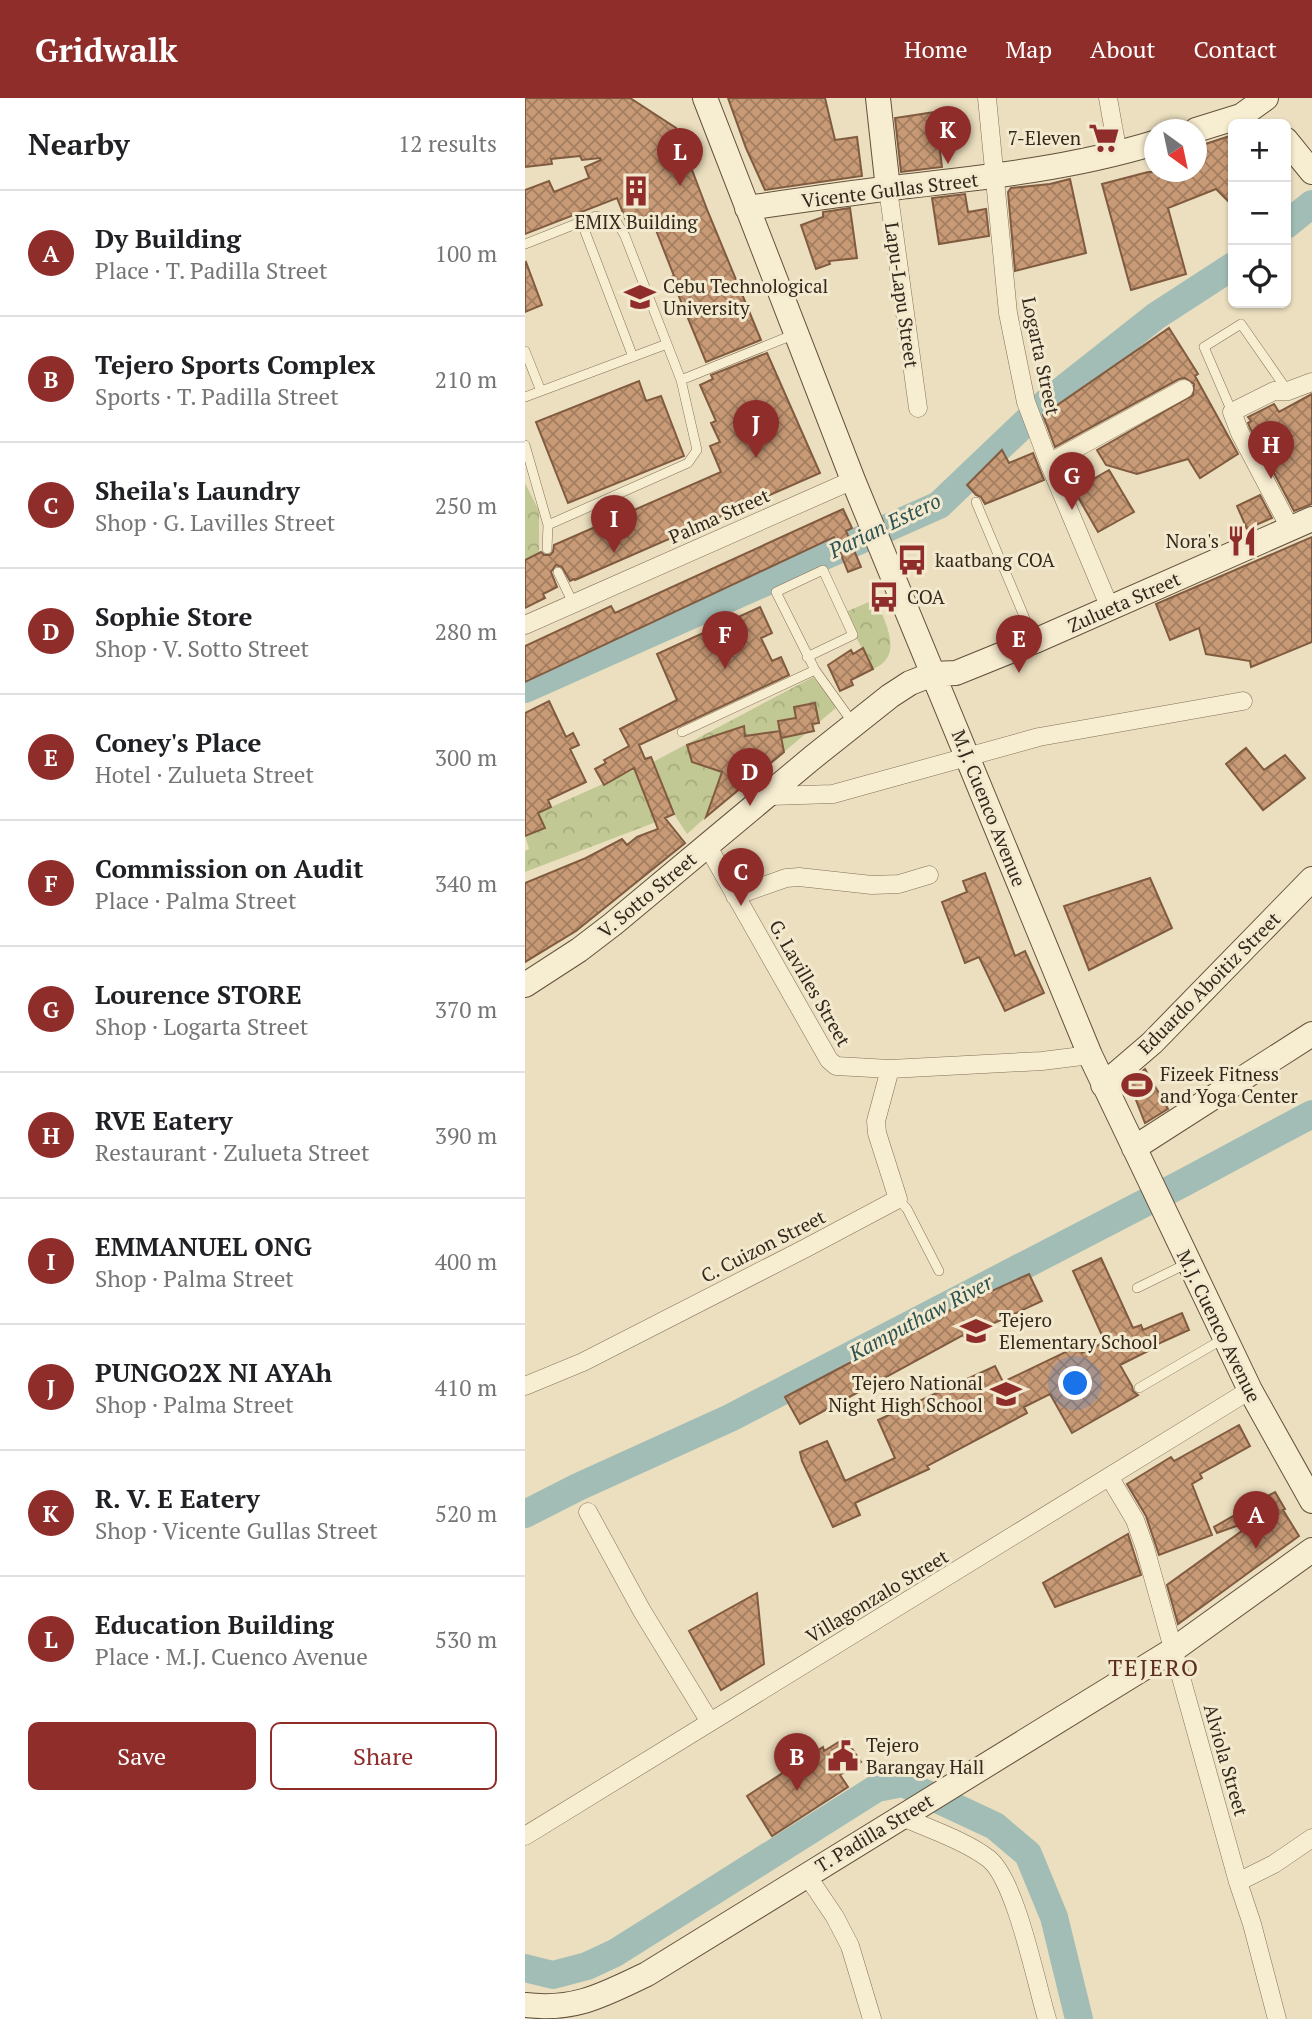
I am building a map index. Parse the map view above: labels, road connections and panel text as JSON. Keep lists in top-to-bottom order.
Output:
{
  "streets": {
    "street": [
      "Vicente Gullas Street",
      "Lapu-Lapu Street",
      "Logarta Street",
      "Palma Street",
      "Zulueta Street",
      "M.J. Cuenco Avenue",
      "V. Sotto Street",
      "G. Lavilles Street",
      "Eduardo Aboitiz Street",
      "C. Cuizon Street",
      "Villagonzalo Street",
      "Alviola Street",
      "T. Padilla Street"
    ]
  },
  "crossings": [
    ["Vicente Gullas Street", "Lapu-Lapu Street"],
    ["Vicente Gullas Street", "Logarta Street"],
    ["Vicente Gullas Street", "M.J. Cuenco Avenue"],
    ["Logarta Street", "Zulueta Street"],
    ["Palma Street", "M.J. Cuenco Avenue"],
    ["Zulueta Street", "M.J. Cuenco Avenue"],
    ["Zulueta Street", "V. Sotto Street"],
    ["M.J. Cuenco Avenue", "V. Sotto Street"],
    ["M.J. Cuenco Avenue", "G. Lavilles Street"],
    ["M.J. Cuenco Avenue", "Eduardo Aboitiz Street"],
    ["M.J. Cuenco Avenue", "Villagonzalo Street"],
    ["V. Sotto Street", "G. Lavilles Street"],
    ["Villagonzalo Street", "Alviola Street"],
    ["Alviola Street", "T. Padilla Street"]
  ],
  "districts": ["TEJERO"],
  "water": ["Parian Estero", "Kamputhaw River"],
  "places": {
    "supermarket": ["7-Eleven"],
    "building": ["EMIX Building"],
    "school or university": ["Cebu Technological University", "Tejero Elementary School", "Tejero National Night High School"],
    "restaurant": ["Nora's"],
    "bus stop": ["kaatbang COA", "COA"],
    "sports": ["Fizeek Fitness and Yoga Center"],
    "public building": ["Tejero Barangay Hall"]
  },
  "north": "bottom right",
  "page": {
    "header": "Gridwalk",
    "nav": [
      "Home",
      "Map",
      "About",
      "Contact"
    ],
    "heading": ["Nearby", "12 results"],
    "pins": [
      "K",
      "L",
      "J",
      "H",
      "G",
      "I",
      "F",
      "E",
      "D",
      "C",
      "A",
      "B"
    ],
    "map_buttons": ["+", "−"],
    "list": [
      {
        "mark": "A",
        "name": "Dy Building",
        "note": "Place · T. Padilla Street",
        "value": "100 m"
      },
      {
        "mark": "B",
        "name": "Tejero Sports Complex",
        "note": "Sports · T. Padilla Street",
        "value": "210 m"
      },
      {
        "mark": "C",
        "name": "Sheila's Laundry",
        "note": "Shop · G. Lavilles Street",
        "value": "250 m"
      },
      {
        "mark": "D",
        "name": "Sophie Store",
        "note": "Shop · V. Sotto Street",
        "value": "280 m"
      },
      {
        "mark": "E",
        "name": "Coney's Place",
        "note": "Hotel · Zulueta Street",
        "value": "300 m"
      },
      {
        "mark": "F",
        "name": "Commission on Audit",
        "note": "Place · Palma Street",
        "value": "340 m"
      },
      {
        "mark": "G",
        "name": "Lourence STORE",
        "note": "Shop · Logarta Street",
        "value": "370 m"
      },
      {
        "mark": "H",
        "name": "RVE Eatery",
        "note": "Restaurant · Zulueta Street",
        "value": "390 m"
      },
      {
        "mark": "I",
        "name": "EMMANUEL ONG",
        "note": "Shop · Palma Street",
        "value": "400 m"
      },
      {
        "mark": "J",
        "name": "PUNGO2X NI AYAh",
        "note": "Shop · Palma Street",
        "value": "410 m"
      },
      {
        "mark": "K",
        "name": "R. V. E Eatery",
        "note": "Shop · Vicente Gullas Street",
        "value": "520 m"
      },
      {
        "mark": "L",
        "name": "Education Building",
        "note": "Place · M.J. Cuenco Avenue",
        "value": "530 m"
      }
    ],
    "buttons": ["Save", "Share"]
  }
}
